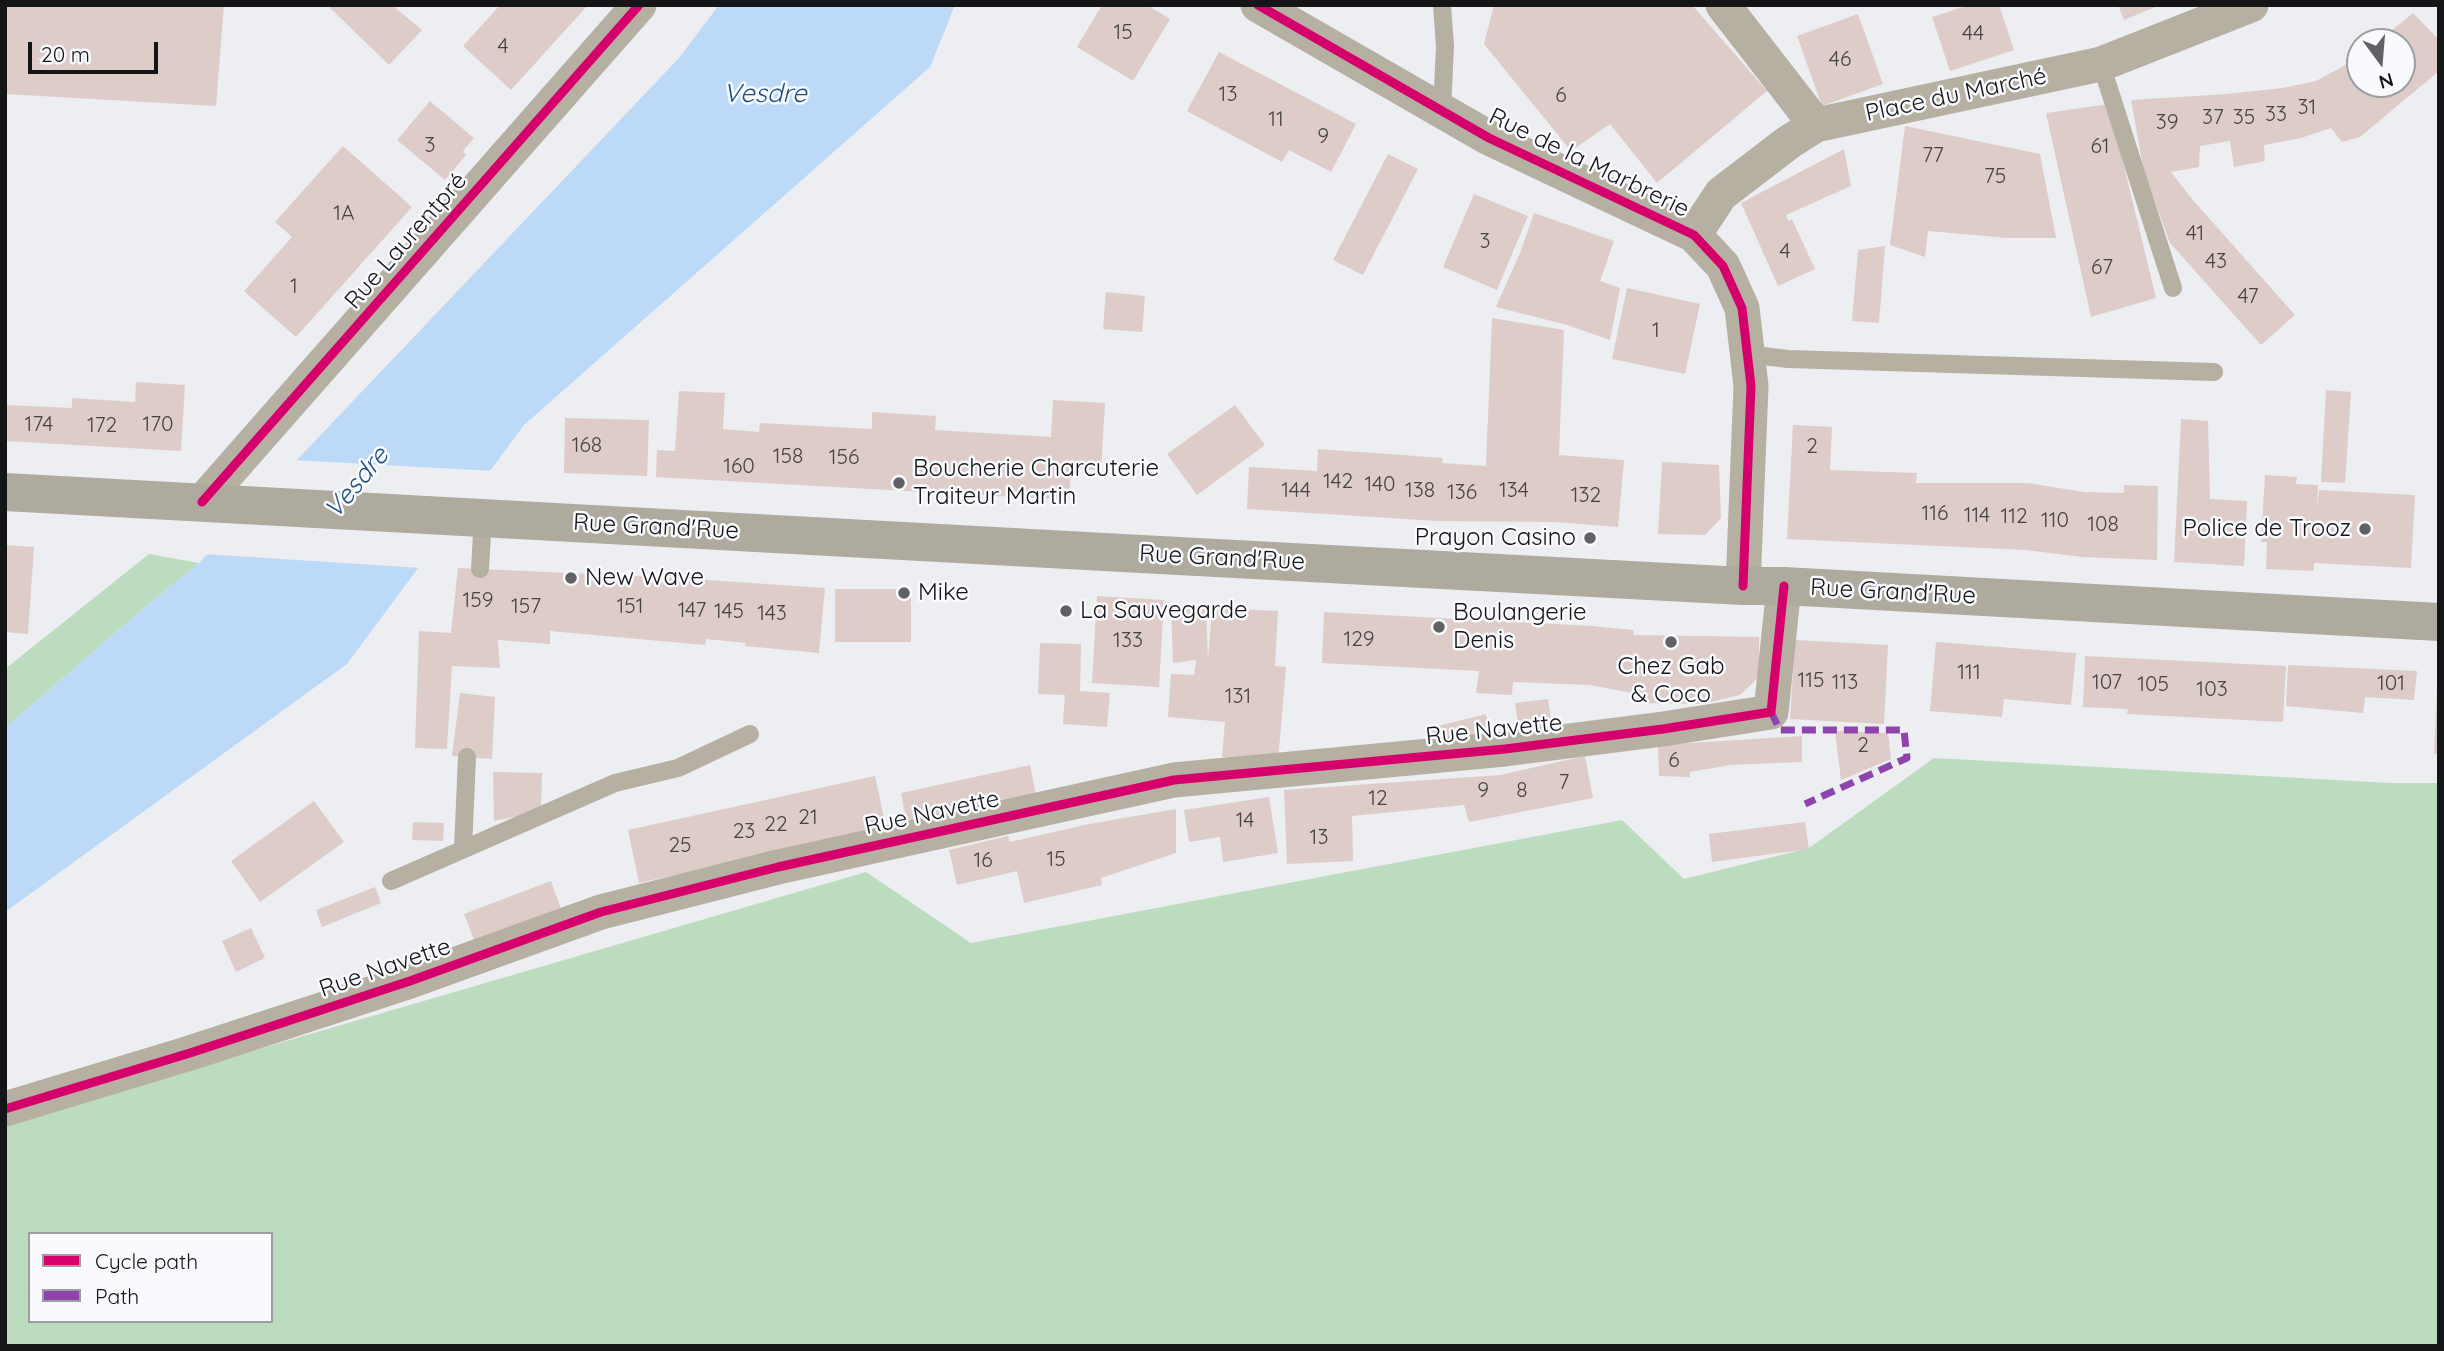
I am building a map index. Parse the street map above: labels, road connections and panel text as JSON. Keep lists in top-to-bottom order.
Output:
{
  "streets": {
    "main road": ["Rue Grand'Rue"],
    "street": [
      "Place du Marché",
      "Rue de la Marbrerie",
      "Rue Laurentpré",
      "Rue Navette"
    ]
  },
  "crossings": [
    ["Place du Marché", "Rue de la Marbrerie"],
    ["Rue de la Marbrerie", "Rue Grand'Rue"],
    ["Rue Laurentpré", "Rue Grand'Rue"],
    ["Rue Grand'Rue", "Rue Navette"]
  ],
  "water": ["Vesdre"],
  "places": [
    "Boucherie Charcuterie Traiteur Martin",
    "Police de Trooz",
    "Prayon Casino",
    "New Wave",
    "Mike",
    "La Sauvegarde",
    "Boulangerie Denis",
    "Chez Gab & Coco"
  ],
  "house_numbers": [
    "15",
    "44",
    "4",
    "46",
    "13",
    "6",
    "31",
    "33",
    "37",
    "35",
    "11",
    "39",
    "9",
    "3",
    "61",
    "77",
    "75",
    "1A",
    "41",
    "3",
    "4",
    "43",
    "67",
    "1",
    "47",
    "1",
    "174",
    "170",
    "172",
    "168",
    "2",
    "158",
    "156",
    "160",
    "142",
    "140",
    "144",
    "138",
    "134",
    "136",
    "132",
    "116",
    "114",
    "112",
    "110",
    "108",
    "159",
    "157",
    "151",
    "147",
    "145",
    "143",
    "129",
    "133",
    "111",
    "115",
    "113",
    "107",
    "101",
    "105",
    "103",
    "131",
    "2",
    "6",
    "7",
    "9",
    "8",
    "12",
    "21",
    "14",
    "22",
    "23",
    "13",
    "25",
    "15",
    "16"
  ],
  "legend": ["Cycle path", "Path"],
  "scale_bar": "20 m",
  "north": "bottom"
}
